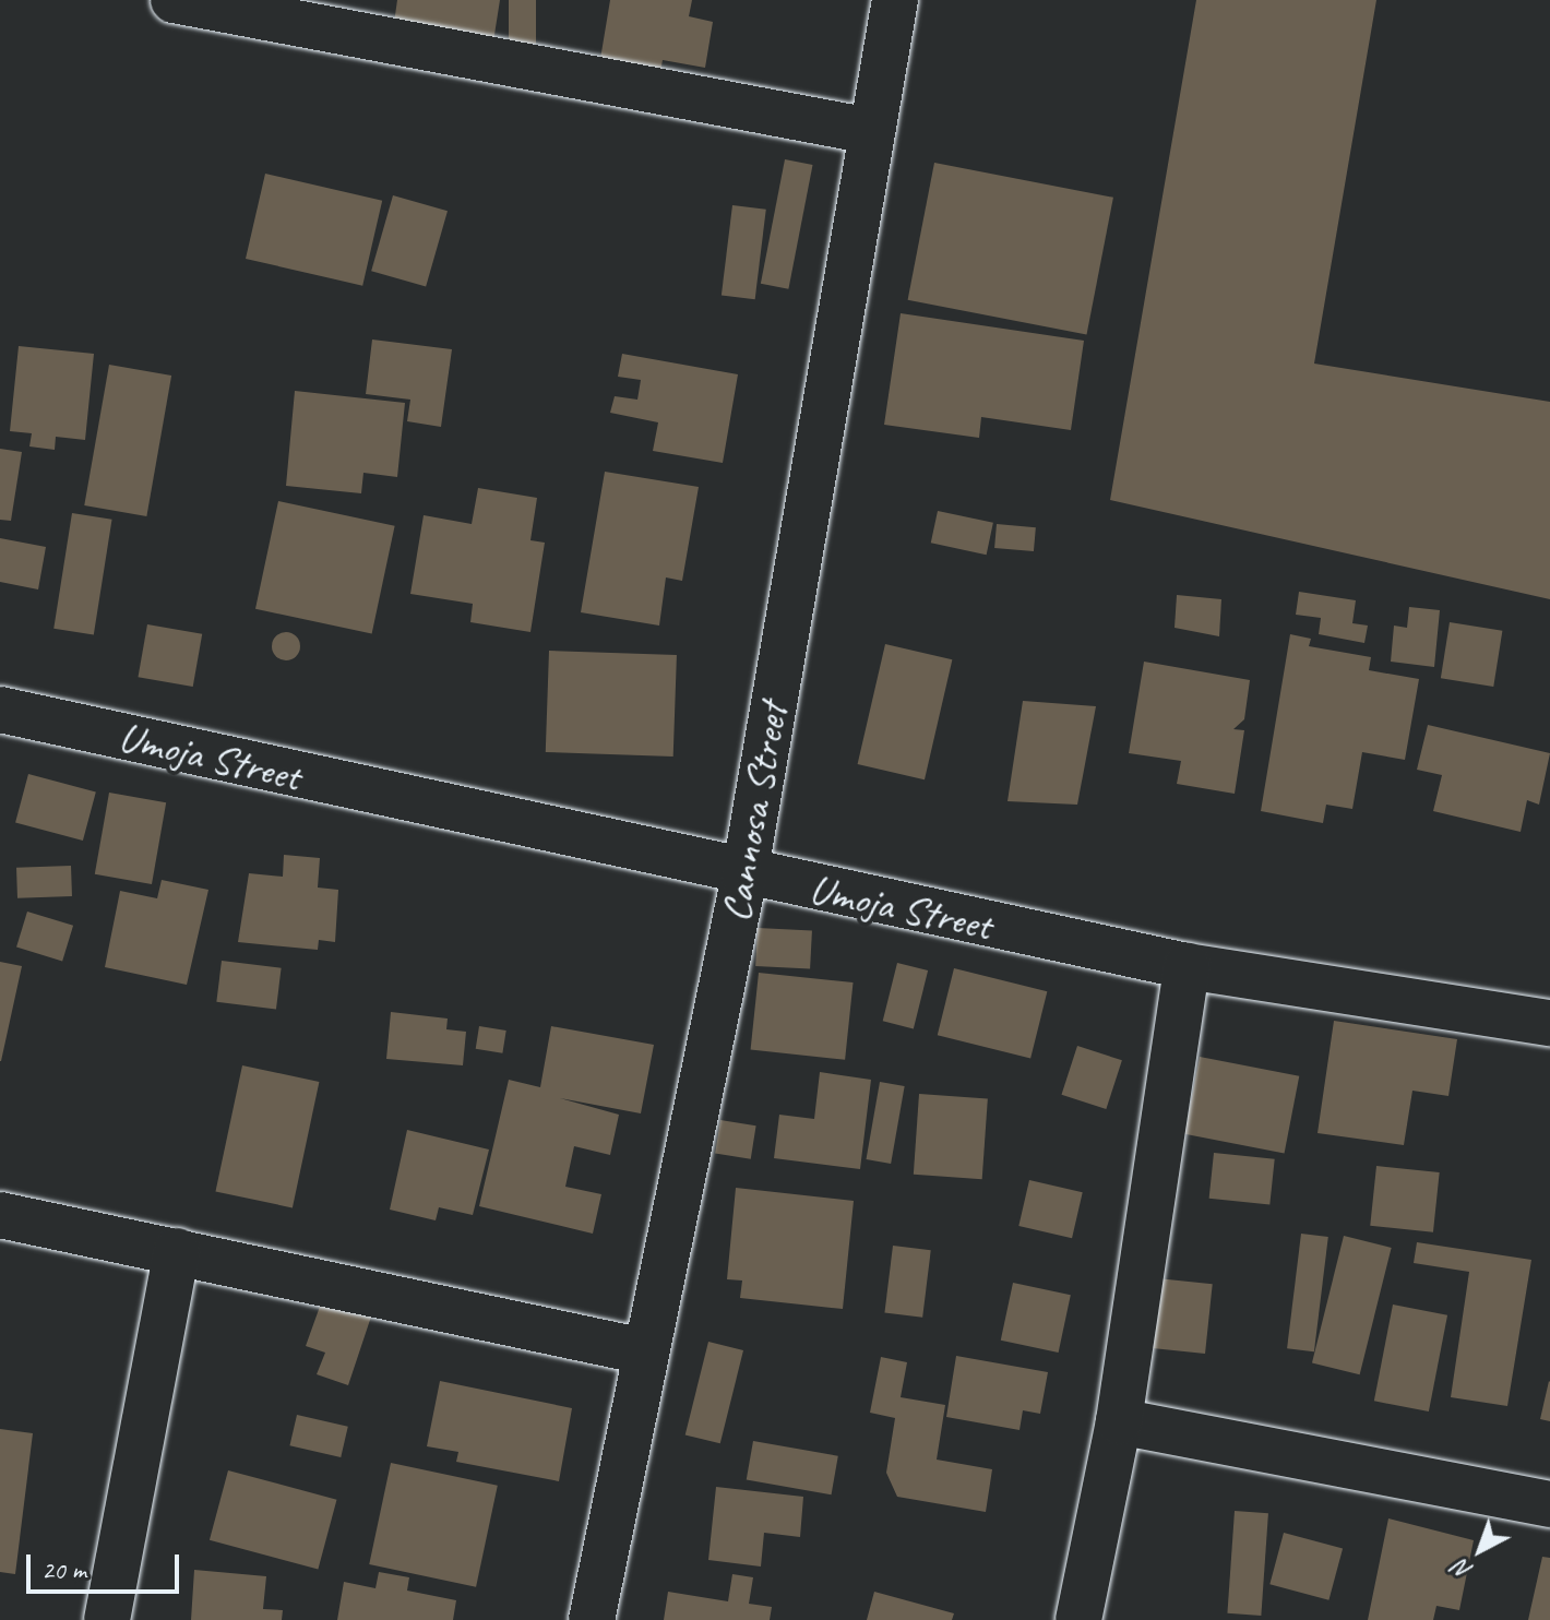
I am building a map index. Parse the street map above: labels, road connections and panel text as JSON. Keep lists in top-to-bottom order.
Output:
{
  "streets": {
    "street": ["Umoja Street", "Cannosa Street"]
  },
  "crossings": [
    ["Umoja Street", "Cannosa Street"]
  ],
  "scale_bar": "20 m",
  "north": "bottom left"
}
